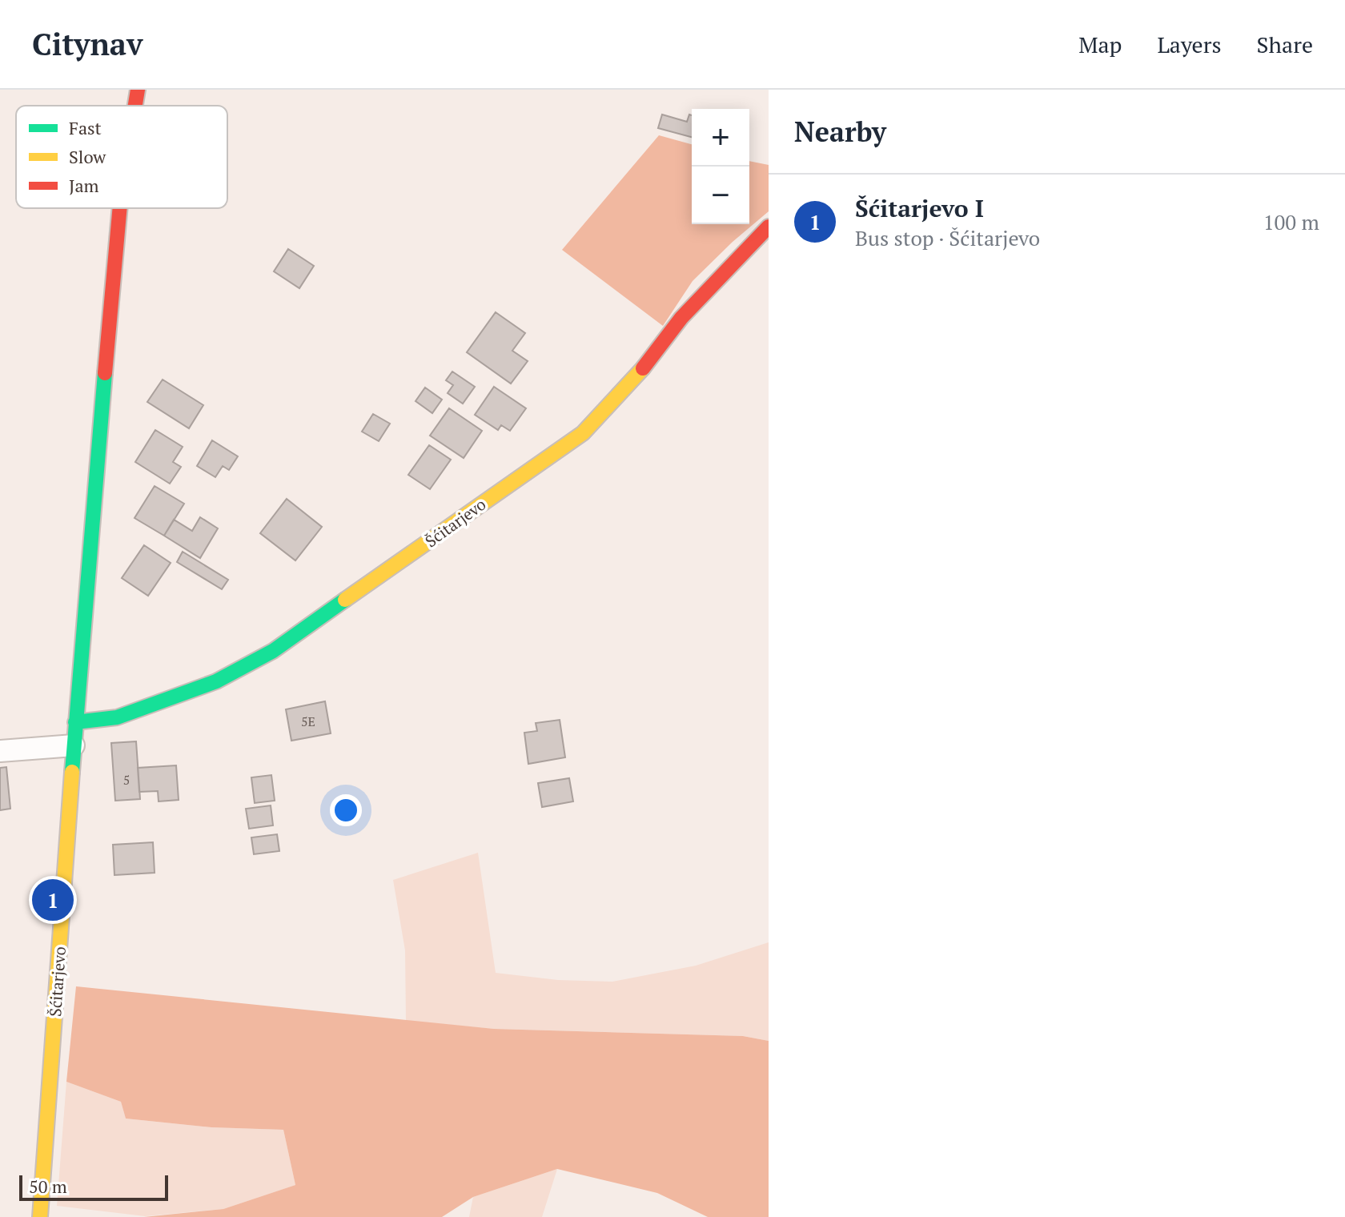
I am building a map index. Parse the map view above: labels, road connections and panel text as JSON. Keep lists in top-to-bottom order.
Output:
{
  "streets": {
    "main road": ["Šćitarjevo"]
  },
  "house_numbers": ["5E", "5"],
  "legend": ["Fast", "Slow", "Jam"],
  "scale_bar": "50 m",
  "page": {
    "header": "Citynav",
    "nav": ["Map", "Layers", "Share"],
    "heading": "Nearby",
    "map_buttons": ["+", "−"],
    "list": [
      {
        "mark": "1",
        "name": "Šćitarjevo I",
        "note": "Bus stop · Šćitarjevo",
        "value": "100 m"
      }
    ],
    "pins": "1",
    "scale": "50 m"
  }
}
